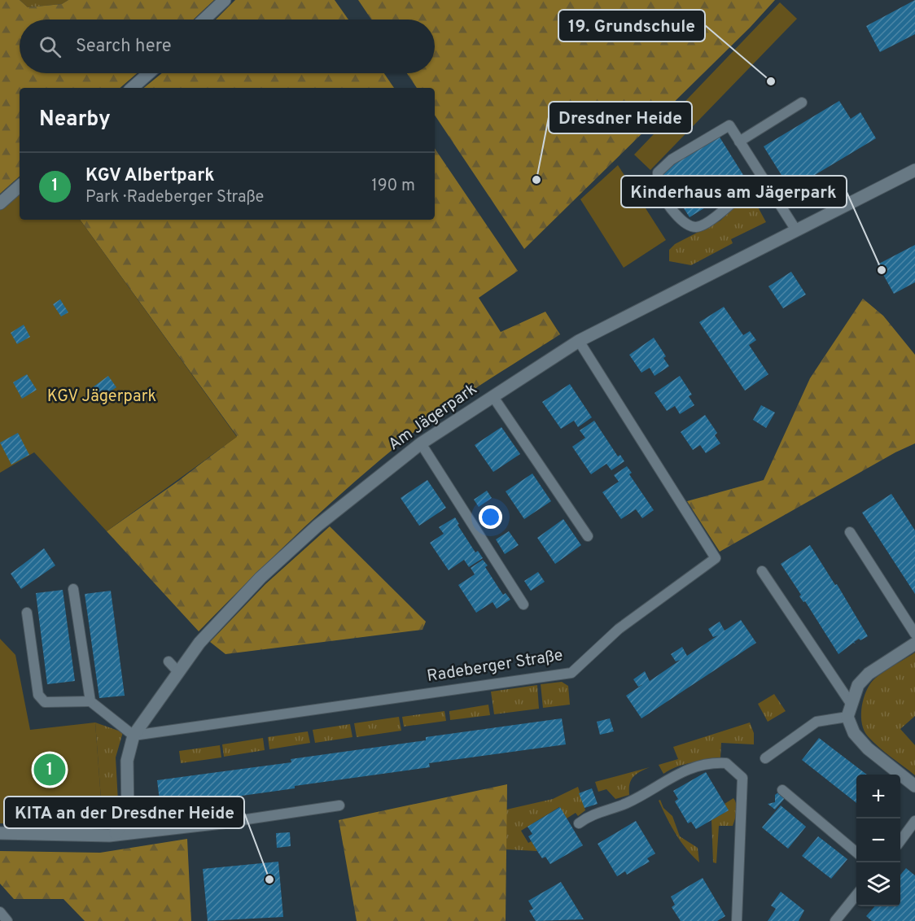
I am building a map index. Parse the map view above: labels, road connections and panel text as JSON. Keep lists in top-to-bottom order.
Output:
{
  "streets": {
    "street": ["Am Jägerpark"],
    "lane": ["Radeberger Straße"]
  },
  "crossings": [
    ["Am Jägerpark", "Radeberger Straße"]
  ],
  "parks": ["KGV Jägerpark"],
  "places": [
    "19. Grundschule",
    "Dresdner Heide",
    "Kinderhaus am Jägerpark",
    "KITA an der Dresdner Heide"
  ],
  "page": {
    "search": "Search here",
    "heading": "Nearby",
    "list": [
      {
        "mark": "1",
        "name": "KGV Albertpark",
        "note": "Park · Radeberger Straße",
        "value": "190 m"
      }
    ],
    "pins": "1",
    "map_buttons": ["+", "−"]
  }
}
